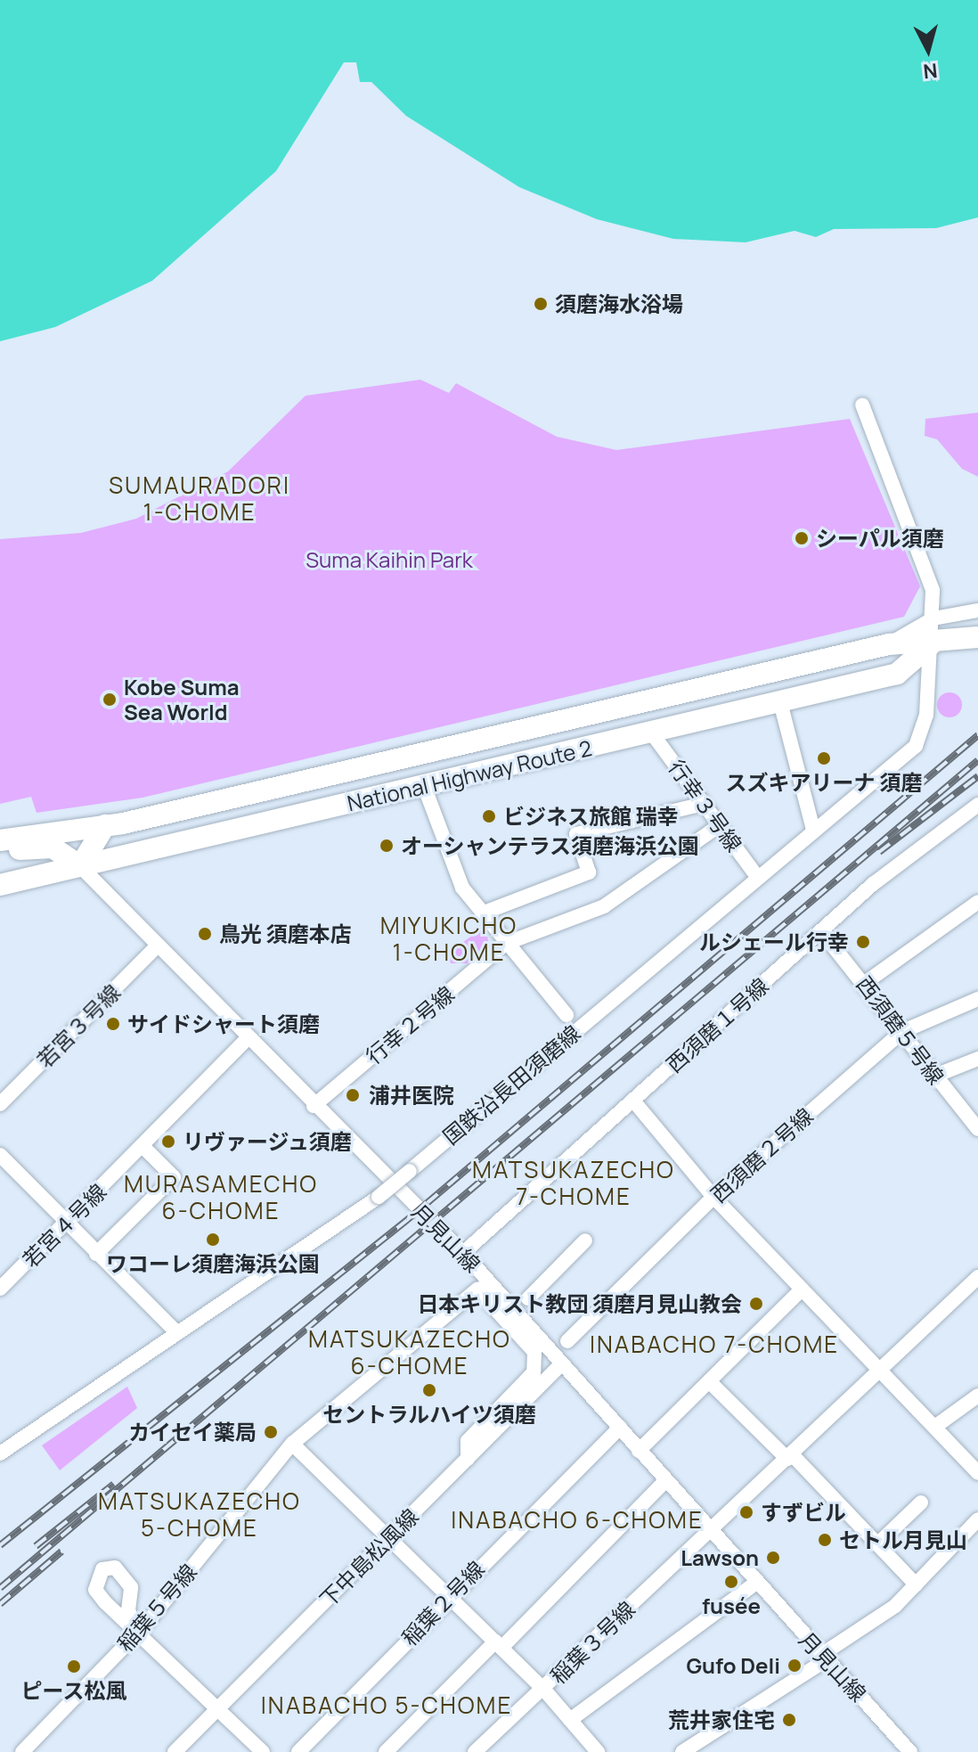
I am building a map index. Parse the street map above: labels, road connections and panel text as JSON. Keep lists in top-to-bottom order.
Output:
{
  "streets": {
    "highway": ["National Highway Route 2"],
    "street": [
      "行幸３号線",
      "行幸２号線",
      "西須磨１号線",
      "若宮３号線",
      "西須磨５号線",
      "国鉄沿長田須磨線",
      "西須磨２号線",
      "若宮４号線",
      "月見山線",
      "下中島松風線",
      "稲葉２号線",
      "稲葉５号線",
      "稲葉３号線"
    ]
  },
  "crossings": [
    ["National Highway Route 2", "行幸３号線"],
    ["National Highway Route 2", "国鉄沿長田須磨線"],
    ["National Highway Route 2", "月見山線"],
    ["行幸３号線", "行幸２号線"],
    ["行幸３号線", "国鉄沿長田須磨線"],
    ["行幸２号線", "月見山線"],
    ["西須磨１号線", "西須磨５号線"],
    ["西須磨１号線", "月見山線"],
    ["若宮３号線", "月見山線"],
    ["西須磨５号線", "西須磨２号線"],
    ["若宮４号線", "月見山線"],
    ["月見山線", "下中島松風線"],
    ["月見山線", "稲葉２号線"],
    ["月見山線", "稲葉３号線"],
    ["下中島松風線", "稲葉５号線"]
  ],
  "districts": [
    "SUMAURADORI 1-CHOME",
    "MIYUKICHO 1-CHOME",
    "MATSUKAZECHO 7-CHOME",
    "MURASAMECHO 6-CHOME",
    "MATSUKAZECHO 6-CHOME",
    "INABACHO 7-CHOME",
    "MATSUKAZECHO 5-CHOME",
    "INABACHO 6-CHOME",
    "INABACHO 5-CHOME"
  ],
  "parks": ["Suma Kaihin Park"],
  "places": [
    "須磨海水浴場",
    "シーパル須磨",
    "Kobe Suma Sea World",
    "スズキアリーナ 須磨",
    "ビジネス旅館 瑞幸",
    "オーシャンテラス須磨海浜公園",
    "鳥光 須磨本店",
    "ルシェール行幸",
    "サイドシャート須磨",
    "浦井医院",
    "リヴァージュ須磨",
    "ワコーレ須磨海浜公園",
    "日本キリスト教団 須磨月見山教会",
    "セントラルハイツ須磨",
    "カイセイ薬局",
    "すずビル",
    "セトル月見山",
    "Lawson",
    "fusée",
    "Gufo Deli",
    "ピース松風",
    "荒井家住宅"
  ],
  "north": "bottom"
}
